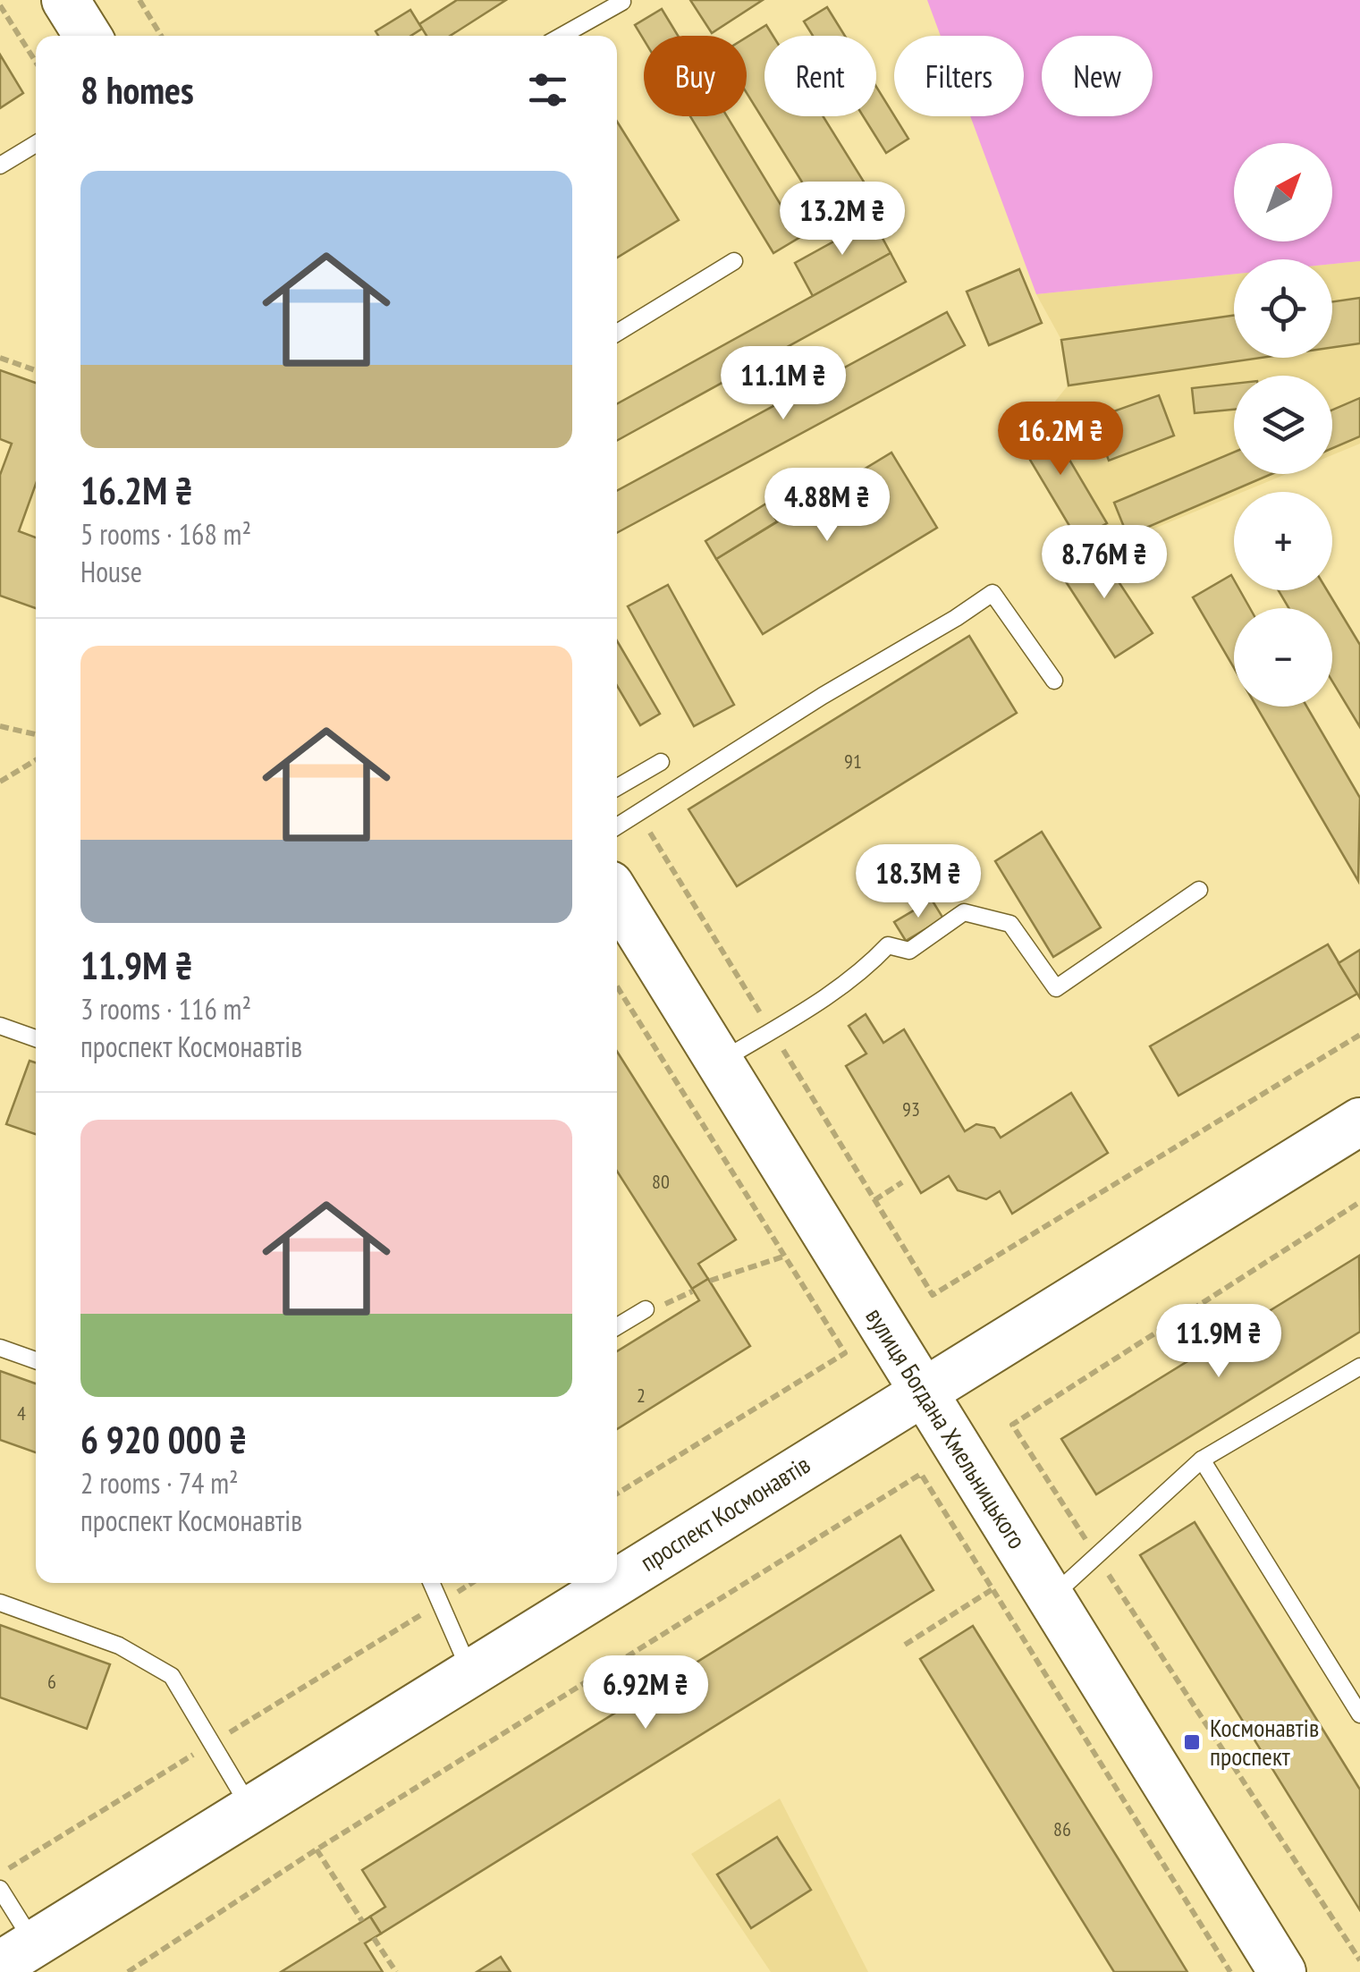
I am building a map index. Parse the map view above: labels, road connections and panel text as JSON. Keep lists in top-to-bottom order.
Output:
{
  "streets": {
    "main road": ["вулиця Богдана Хмельницького", "проспект Космонавтів"]
  },
  "crossings": [
    ["вулиця Богдана Хмельницького", "проспект Космонавтів"]
  ],
  "places": {
    "transit": ["Космонавтів проспект"]
  },
  "house_numbers": [
    "91",
    "93",
    "80",
    "2",
    "4",
    "6",
    "86"
  ],
  "north": "top right",
  "page": {
    "chip": [
      "Buy",
      "Rent",
      "Filters",
      "New"
    ],
    "heading": "8 homes",
    "map_buttons": ["+", "−"],
    "list": [
      {
        "name": "16.2M ₴",
        "note": "5 rooms · 168 m² · House"
      },
      {
        "name": "11.9M ₴",
        "note": "3 rooms · 116 m² · проспект Космонавтів"
      },
      {
        "name": "6 920 000 ₴",
        "note": "2 rooms · 74 m² · проспект Космонавтів"
      }
    ],
    "price": [
      "13.2M ₴",
      "11.1M ₴",
      "16.2M ₴",
      "4.88M ₴",
      "8.76M ₴",
      "18.3M ₴",
      "11.9M ₴",
      "6.92M ₴"
    ]
  }
}
